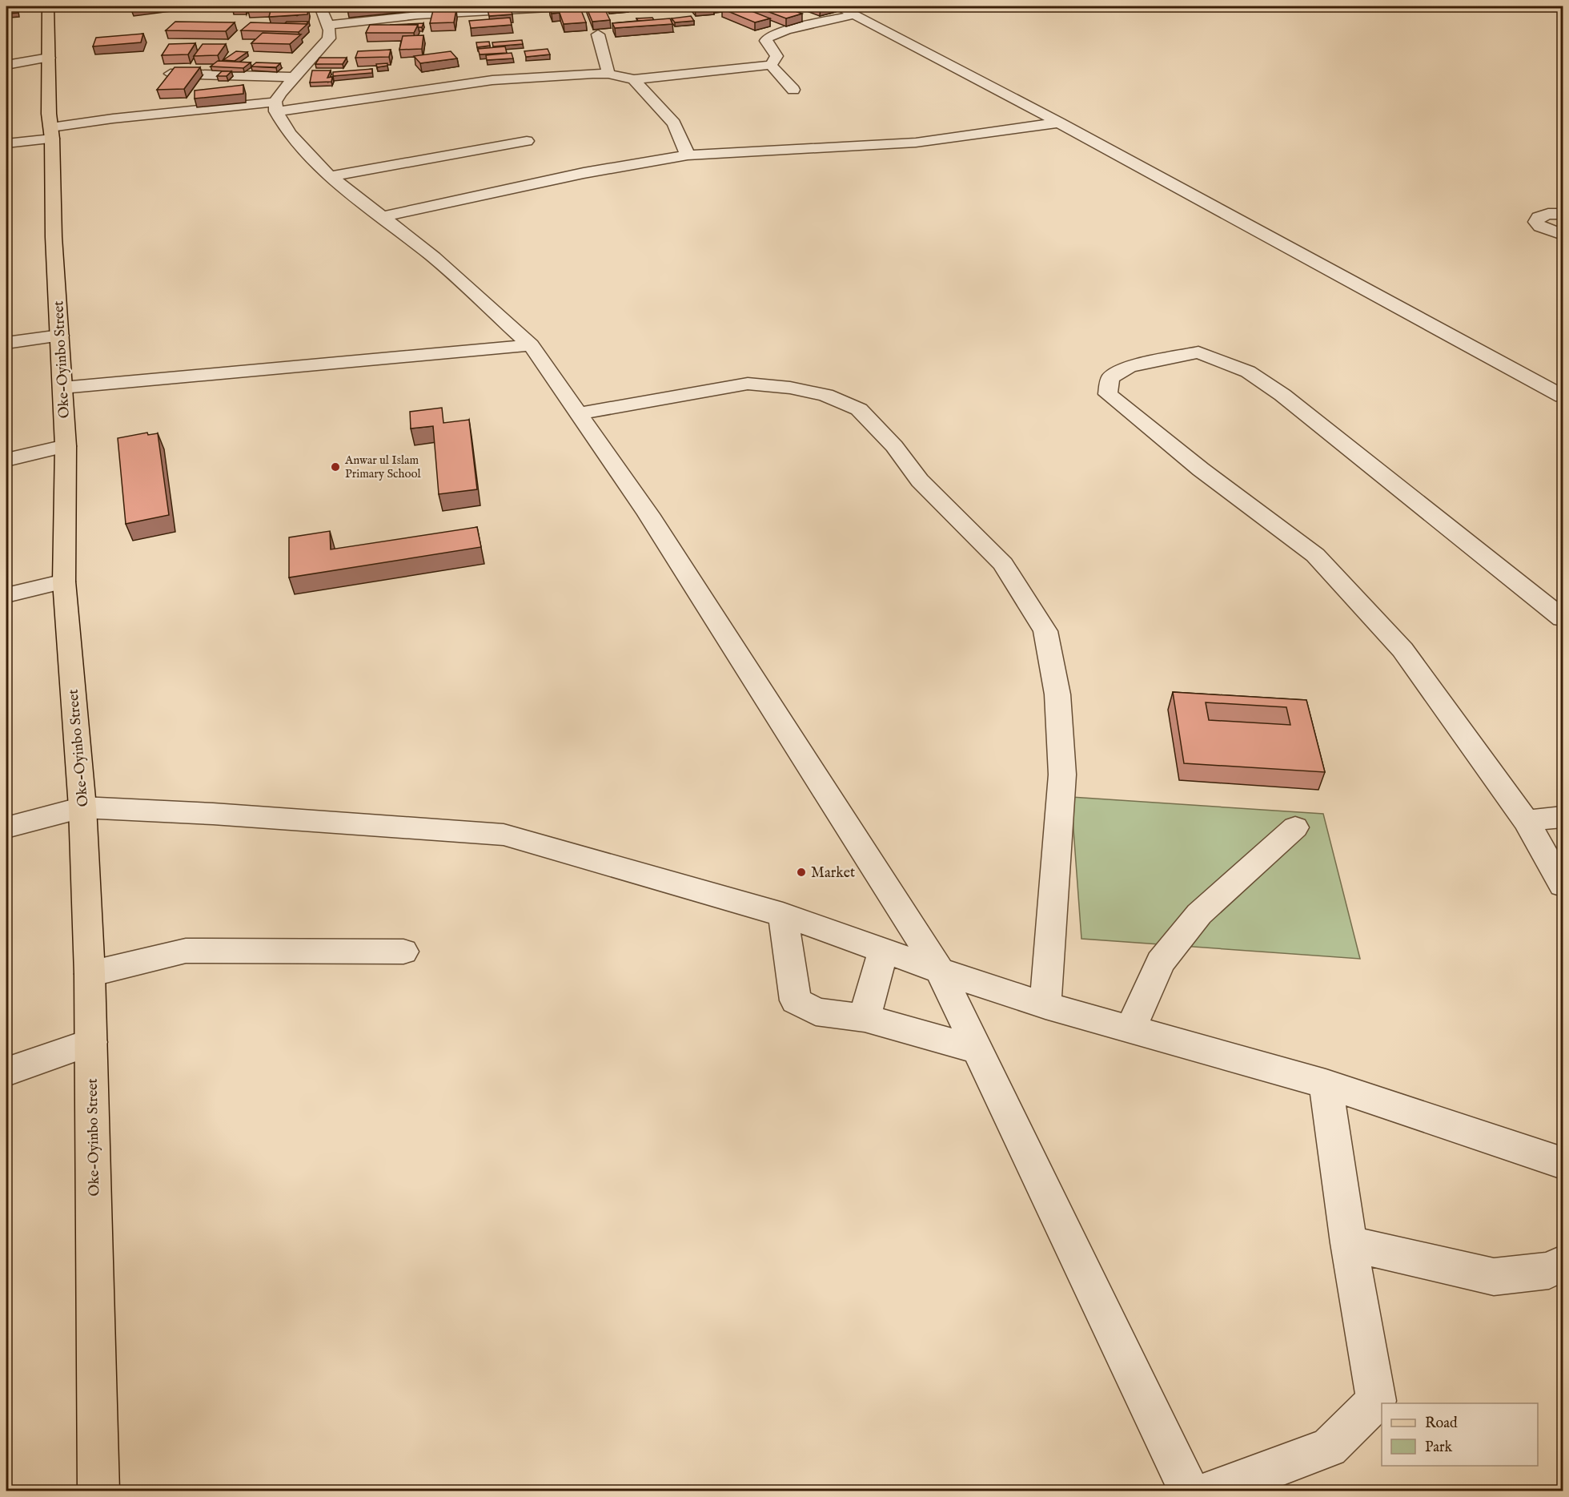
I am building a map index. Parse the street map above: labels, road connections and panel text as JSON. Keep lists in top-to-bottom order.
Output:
{
  "streets": {
    "main road": ["Oke-Oyinbo Street"]
  },
  "places": ["Anwar ul Islam Primary School", "Market"],
  "legend": ["Road", "Park"]
}
